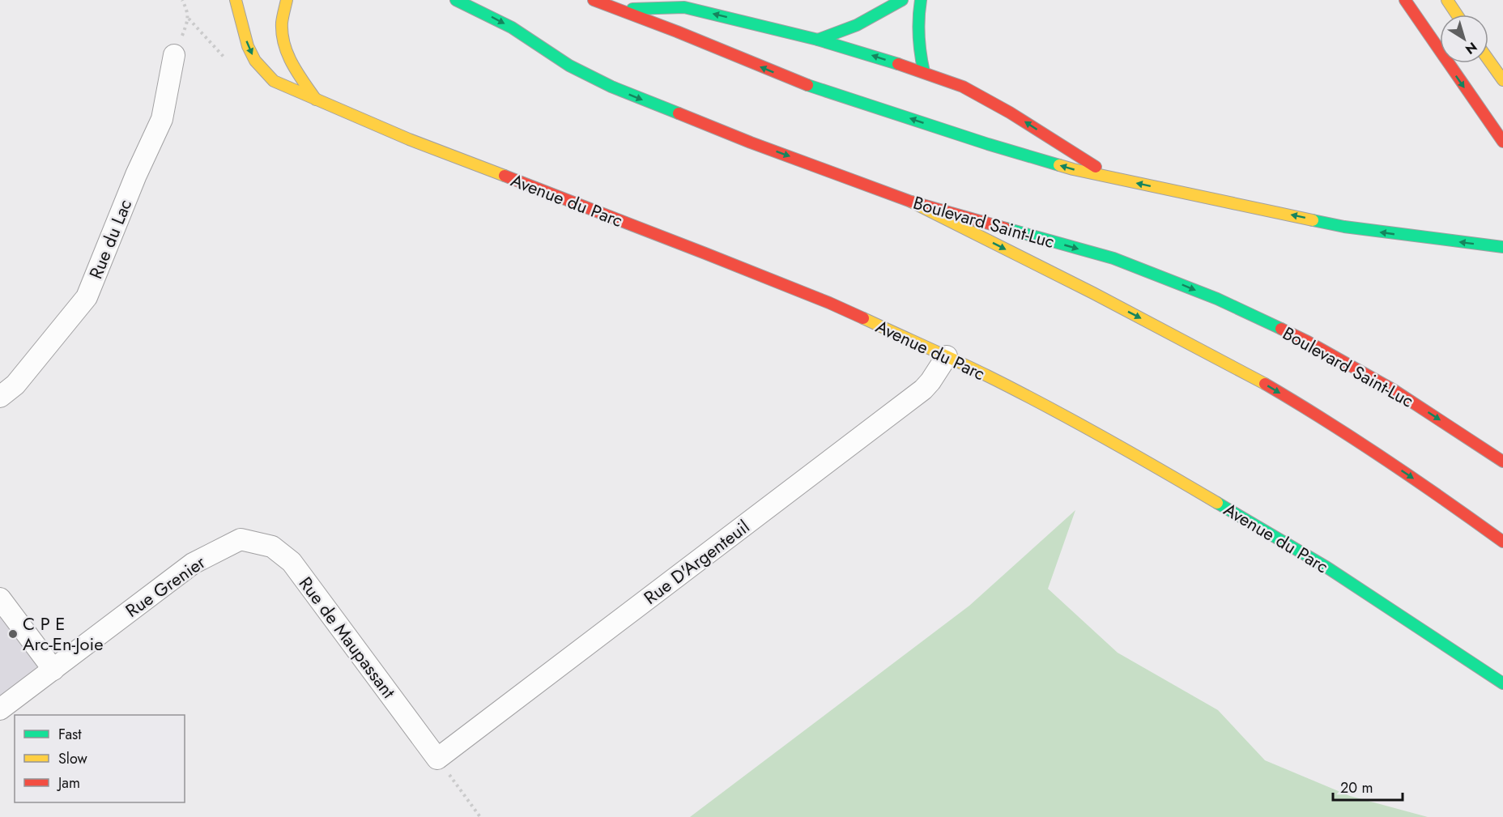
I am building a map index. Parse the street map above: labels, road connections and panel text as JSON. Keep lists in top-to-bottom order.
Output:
{
  "streets": {
    "main road": ["Avenue du Parc", "Boulevard Saint-Luc"],
    "street": [
      "Rue du Lac",
      "Rue D'Argenteuil",
      "Rue Grenier",
      "Rue de Maupassant"
    ]
  },
  "crossings": [
    ["Avenue du Parc", "Rue D'Argenteuil"],
    ["Rue D'Argenteuil", "Rue de Maupassant"],
    ["Rue Grenier", "Rue de Maupassant"]
  ],
  "places": ["C P E Arc-En-Joie"],
  "legend": ["Fast", "Slow", "Jam"],
  "scale_bar": "20 m",
  "north": "bottom right"
}
